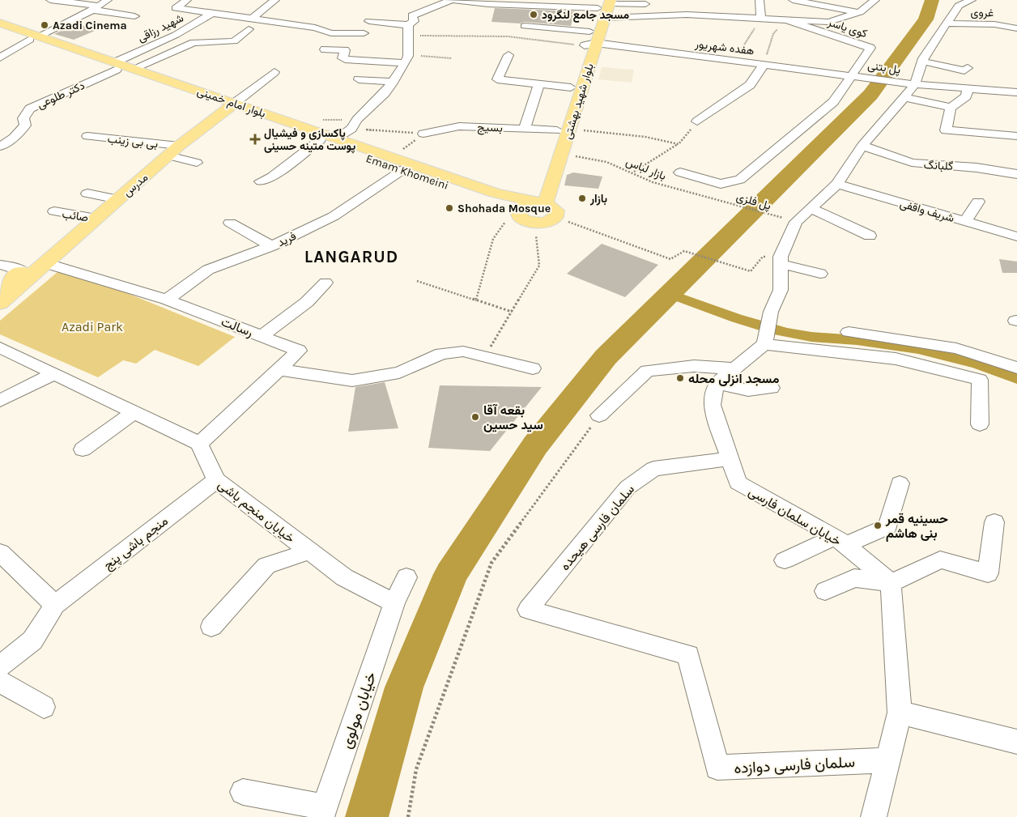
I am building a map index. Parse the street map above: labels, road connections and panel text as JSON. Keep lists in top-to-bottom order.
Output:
{
  "streets": {
    "main road": [
      "بلوار شهید بهشتی",
      "بلوار امام خمینی",
      "Emam Khomeini",
      "مدرس"
    ],
    "street": [
      "غروی",
      "شهید رزاقی",
      "کوی یاسر",
      "هفده شهریور",
      "پل بتنی",
      "دکتر طلوعی",
      "بسیج",
      "بی بی زینب",
      "گلبانگ",
      "شریف واقفی",
      "صائب",
      "فرید",
      "رسالت",
      "خیابان منجم باشی",
      "خیابان سلمان فارسی",
      "سلمان فارسی هیحده",
      "منجم باشی پنج",
      "خیابان مولوی",
      "سلمان فارسی دوازده"
    ],
    "path": ["بازار لباس", "پل فلزی"]
  },
  "crossings": [
    ["شهید رزاقی", "دکتر طلوعی"],
    ["شهید رزاقی", "بلوار امام خمینی"],
    ["کوی یاسر", "هفده شهریور"],
    ["کوی یاسر", "پل بتنی"],
    ["هفده شهریور", "پل بتنی"],
    ["هفده شهریور", "بلوار شهید بهشتی"],
    ["دکتر طلوعی", "بلوار امام خمینی"],
    ["بلوار شهید بهشتی", "بلوار امام خمینی"],
    ["بلوار شهید بهشتی", "بسیج"],
    ["بلوار شهید بهشتی", "بازار لباس"],
    ["بلوار امام خمینی", "Emam Khomeini"],
    ["بلوار امام خمینی", "مدرس"],
    ["بی بی زینب", "مدرس"],
    ["بازار لباس", "پل فلزی"],
    ["Emam Khomeini", "مدرس"],
    ["Emam Khomeini", "فرید"],
    ["مدرس", "صائب"],
    ["مدرس", "رسالت"],
    ["فرید", "رسالت"],
    ["رسالت", "خیابان منجم باشی"],
    ["خیابان منجم باشی", "منجم باشی پنج"],
    ["خیابان منجم باشی", "خیابان مولوی"],
    ["خیابان سلمان فارسی", "سلمان فارسی هیحده"],
    ["سلمان فارسی هیحده", "سلمان فارسی دوازده"]
  ],
  "districts": ["LANGARUD"],
  "parks": ["Azadi Park"],
  "places": {
    "other": [
      "مسجد جامع لنگرود",
      "Azadi Cinema",
      "بازار",
      "Shohada Mosque",
      "مسجد انزلی محله",
      "بقعه آقا سید حسین",
      "حسینیه قمر بنی هاشم"
    ],
    "health": ["پاکسازی و فیشیال پوست متینه حسینی"]
  }
}
